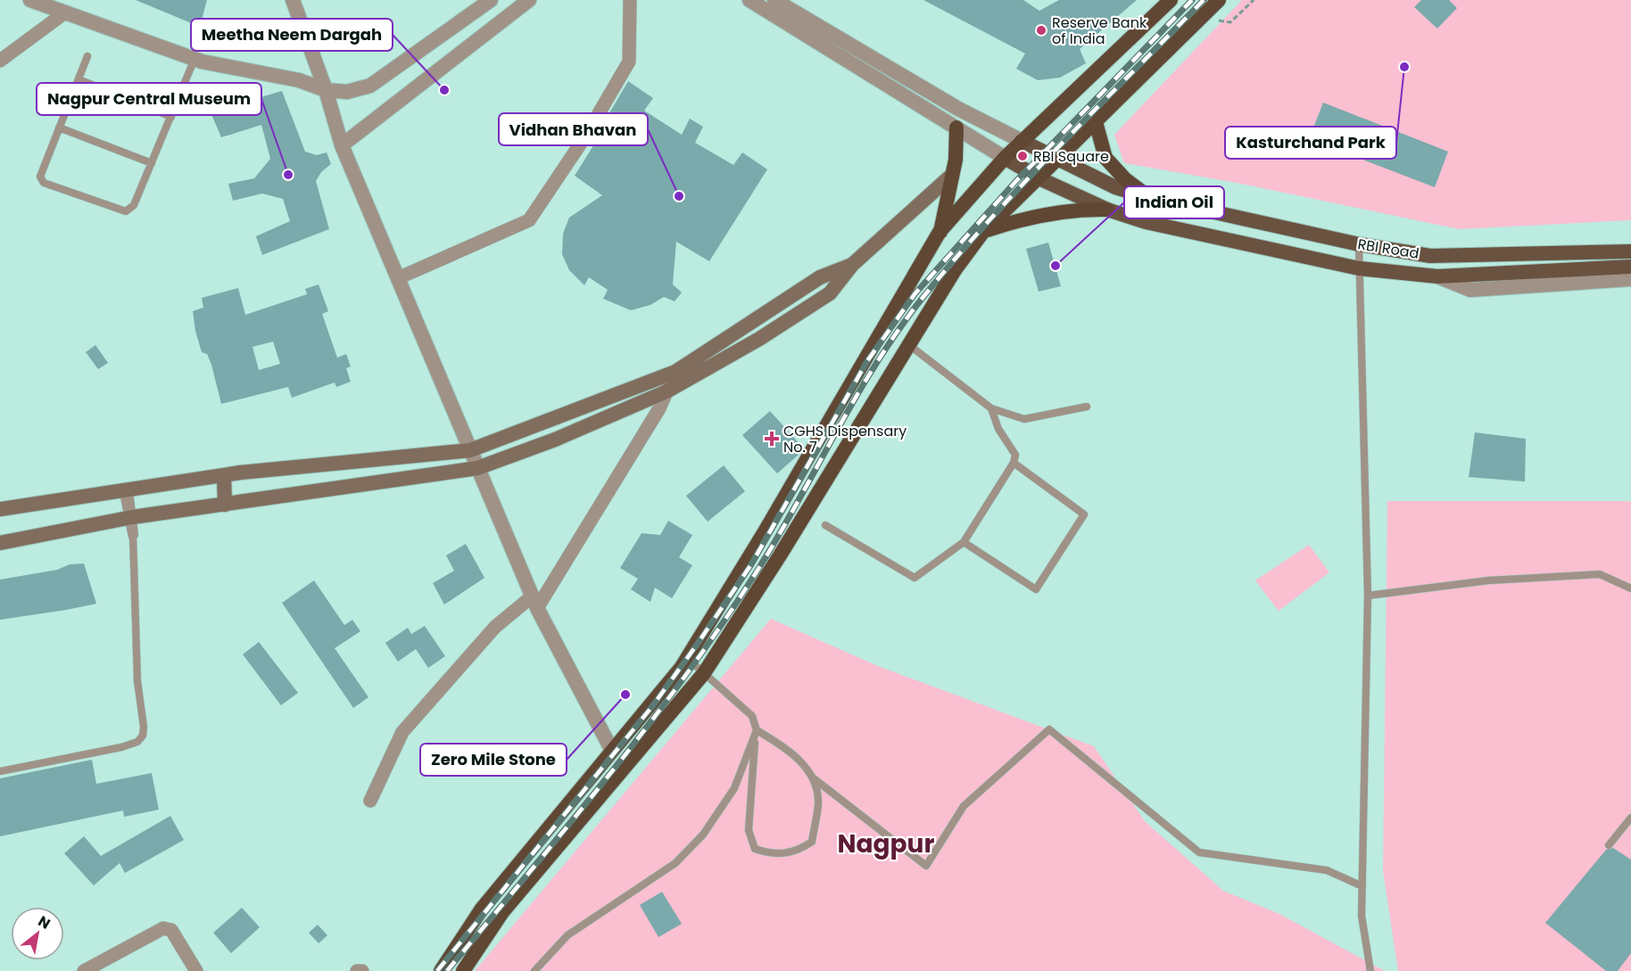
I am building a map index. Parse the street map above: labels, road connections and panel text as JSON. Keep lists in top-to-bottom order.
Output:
{
  "streets": {
    "main road": ["RBI Road"]
  },
  "districts": ["Nagpur"],
  "places": {
    "other": [
      "Reserve Bank of India",
      "Kasturchand Park",
      "Meetha Neem Dargah",
      "RBI Square",
      "Nagpur Central Museum",
      "Vidhan Bhavan",
      "Indian Oil",
      "Zero Mile Stone"
    ],
    "health": ["CGHS Dispensary No. 7"]
  },
  "north": "top right"
}
